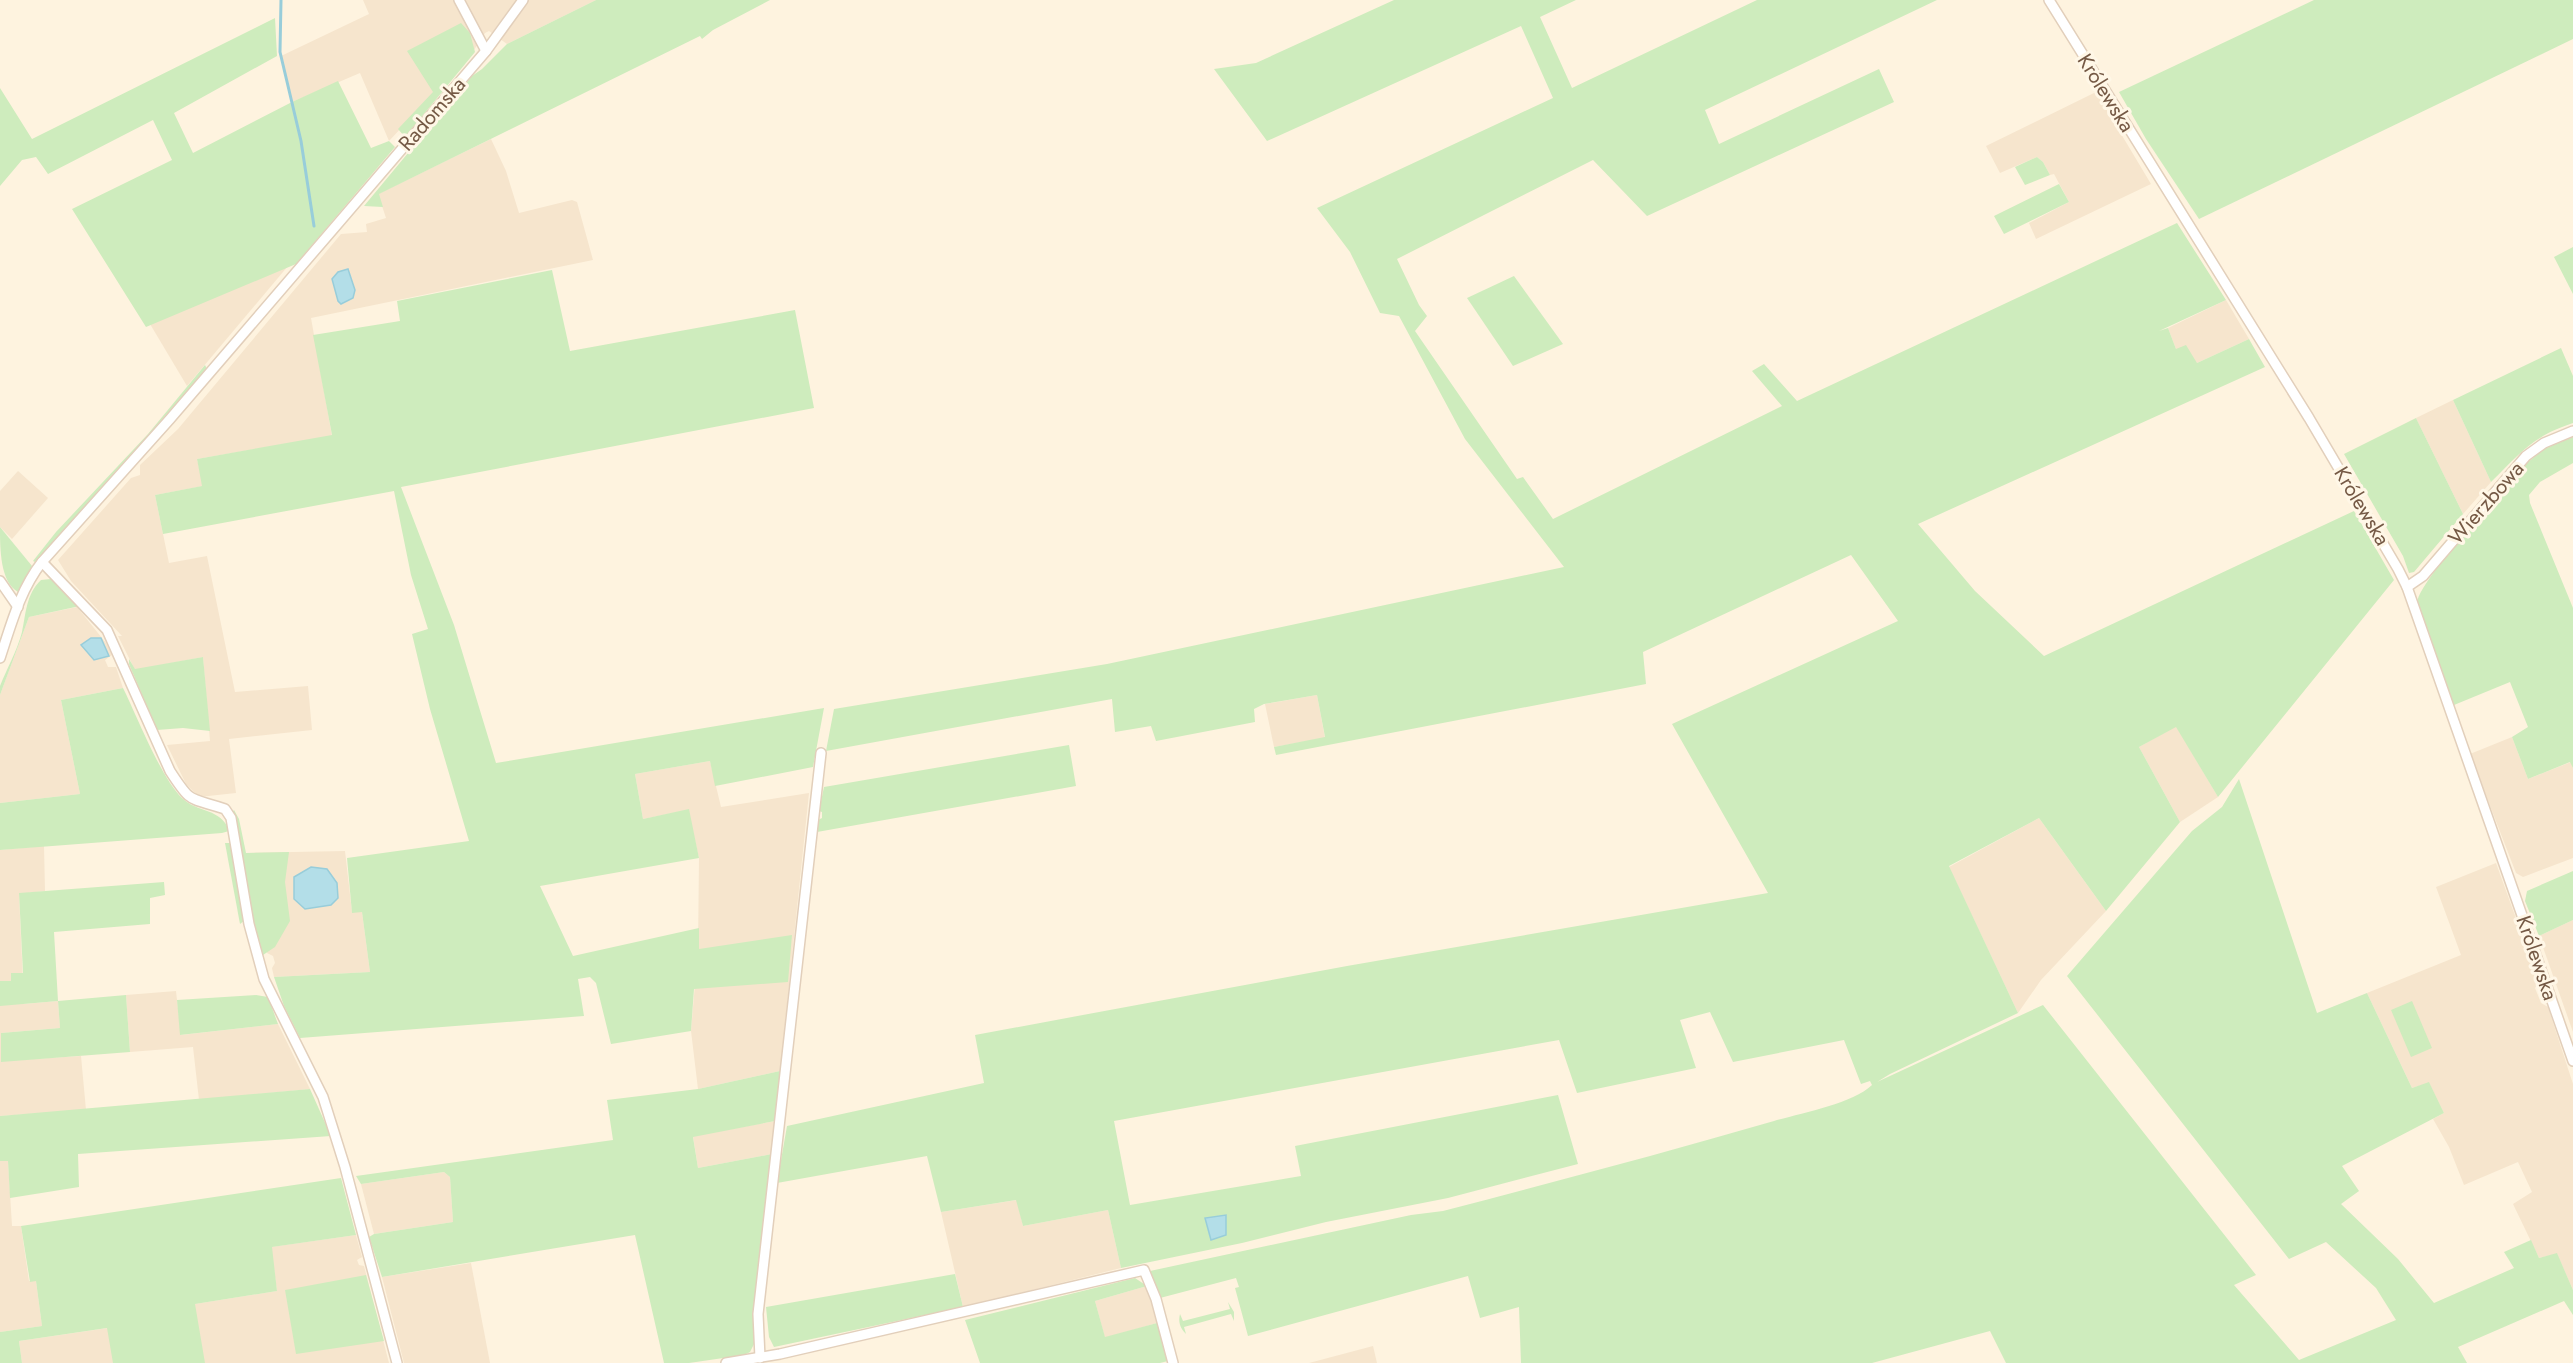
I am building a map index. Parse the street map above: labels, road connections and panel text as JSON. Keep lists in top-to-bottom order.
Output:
{
  "streets": {
    "street": ["Królewska", "Radomska", "Wierzbowa"]
  },
  "crossings": [
    ["Królewska", "Wierzbowa"]
  ]
}
